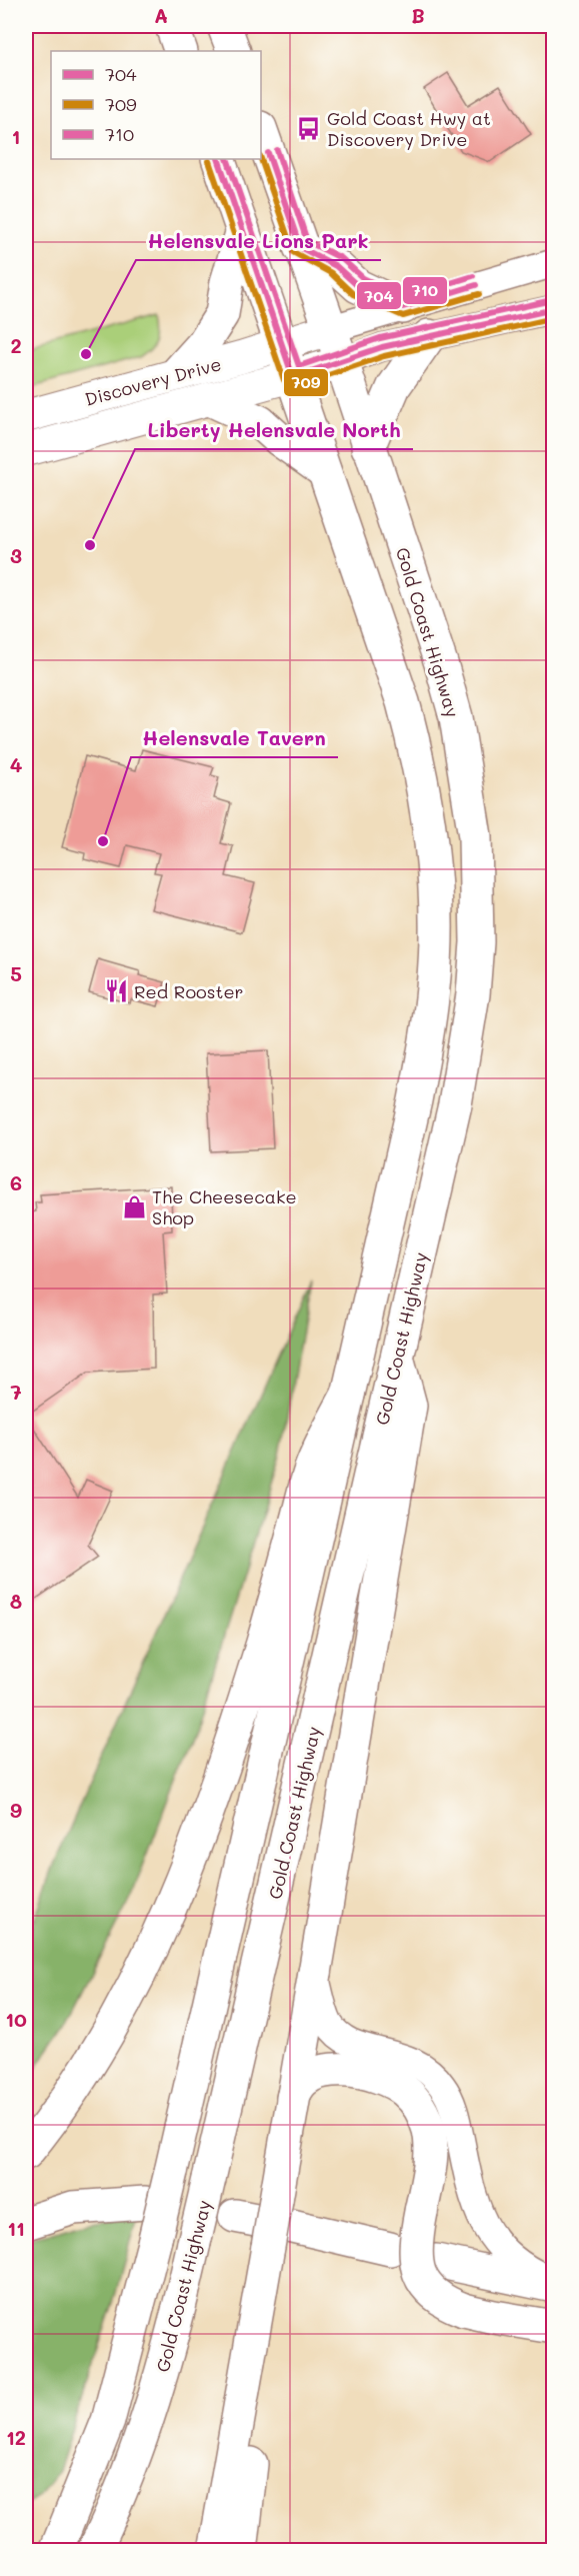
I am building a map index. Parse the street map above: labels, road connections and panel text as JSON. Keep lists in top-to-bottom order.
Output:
{
  "streets": {
    "highway": ["Gold Coast Highway"],
    "main road": ["Discovery Drive"]
  },
  "crossings": [
    ["Discovery Drive", "Gold Coast Highway"]
  ],
  "places": {
    "bus stop": ["Gold Coast Hwy at Discovery Drive"],
    "other": ["Helensvale Lions Park", "Liberty Helensvale North", "Helensvale Tavern"],
    "restaurant": ["Red Rooster"],
    "shop": ["The Cheesecake Shop"]
  },
  "lines": ["transit line 710", "transit line 704", "transit line 709"],
  "legend": ["704", "709", "710"],
  "grid": {
    "columns": ["A", "B"],
    "rows": [
      "1",
      "2",
      "3",
      "4",
      "5",
      "6",
      "7",
      "8",
      "9",
      "10",
      "11",
      "12"
    ]
  }
}
